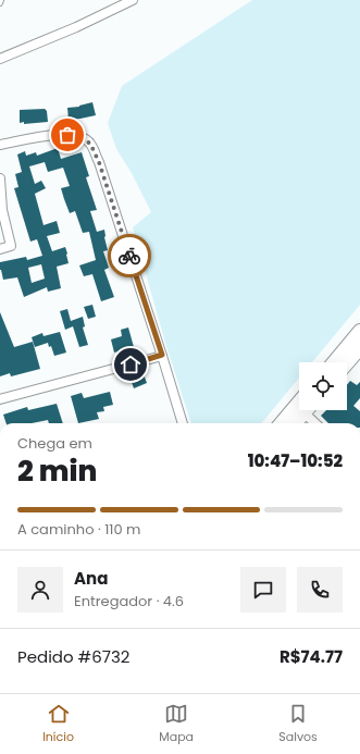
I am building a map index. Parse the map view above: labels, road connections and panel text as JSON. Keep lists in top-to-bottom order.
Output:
{
  "page": {
    "heading": ["2 min", "Chega em", "10:47–10:52"],
    "panel": [
      "Ana",
      "Entregador · 4.6",
      "Pedido #6732",
      "R$74.77"
    ],
    "bar": "A caminho · 110 m",
    "tabs": ["Início", "Mapa", "Salvos"]
  }
}
